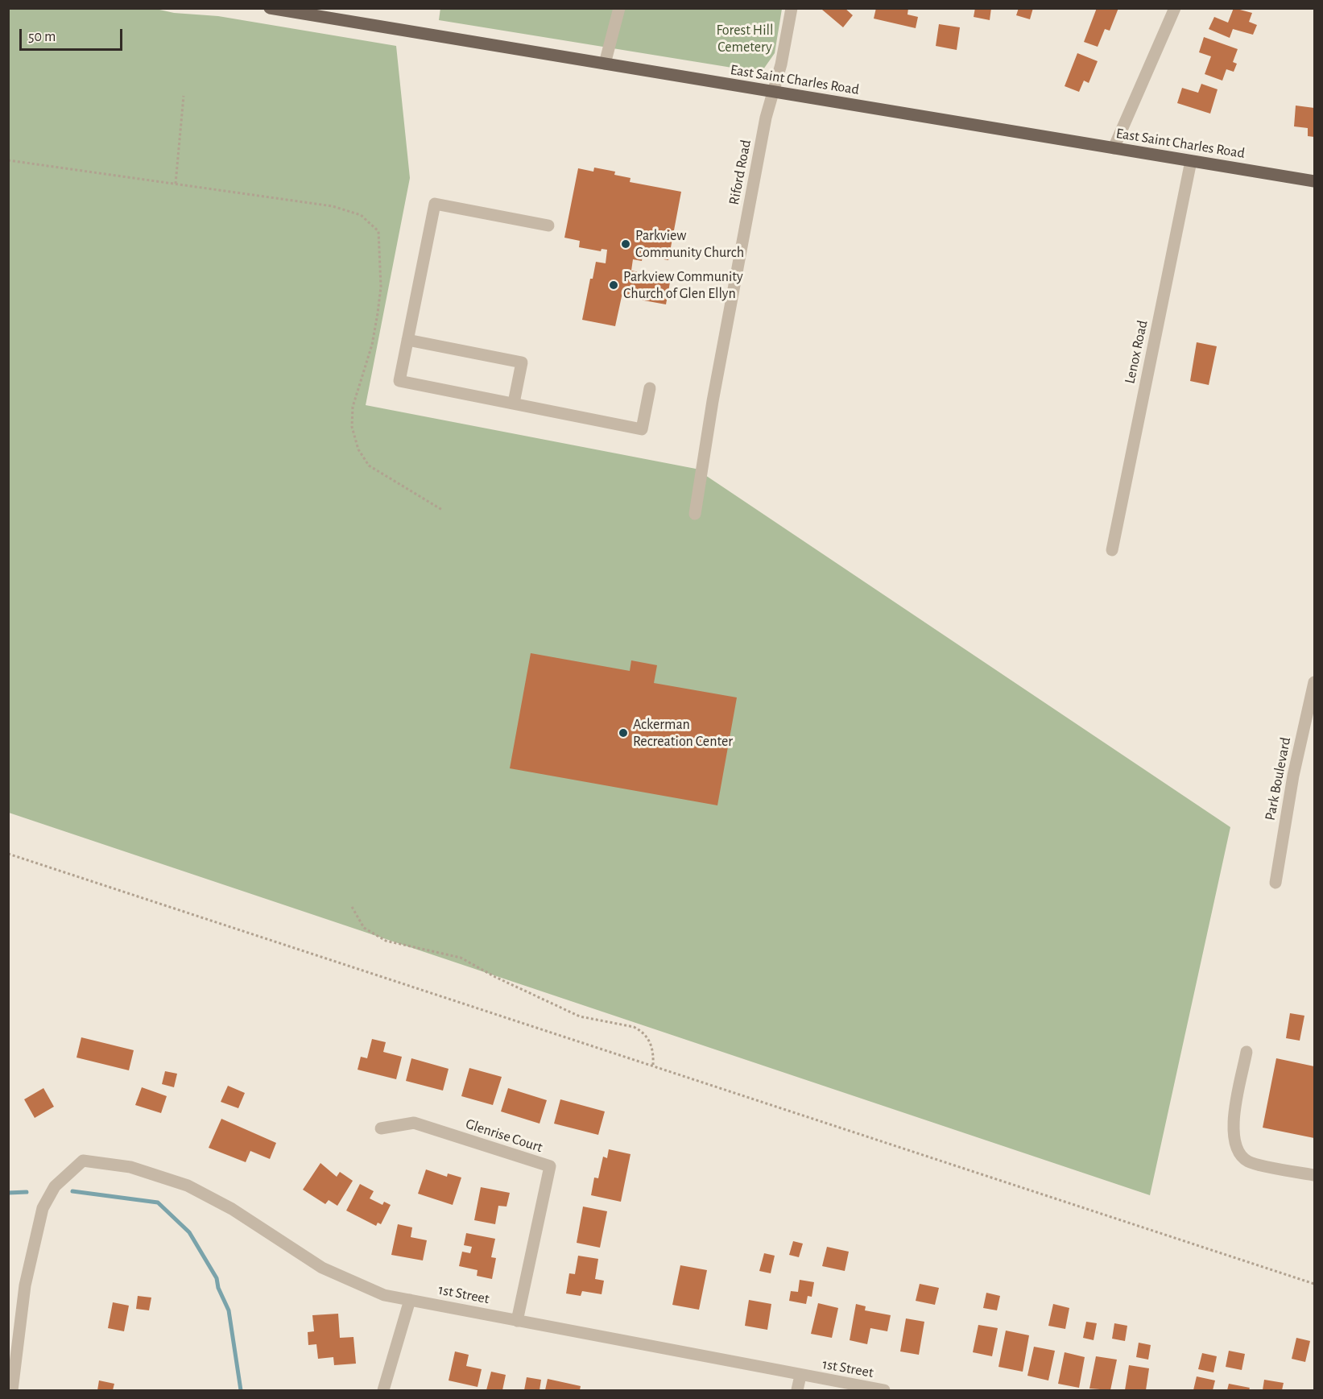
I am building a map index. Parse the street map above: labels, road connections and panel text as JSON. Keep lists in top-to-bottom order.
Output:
{
  "streets": {
    "main road": ["East Saint Charles Road"],
    "street": [
      "Riford Road",
      "Lenox Road",
      "Park Boulevard",
      "Glenrise Court",
      "1st Street"
    ]
  },
  "crossings": [
    ["East Saint Charles Road", "Riford Road"],
    ["East Saint Charles Road", "Lenox Road"],
    ["Glenrise Court", "1st Street"]
  ],
  "parks": ["Forest Hill Cemetery"],
  "places": ["Parkview Community Church", "Parkview Community Church of Glen Ellyn", "Ackerman Recreation Center"],
  "scale_bar": "50 m"
}
